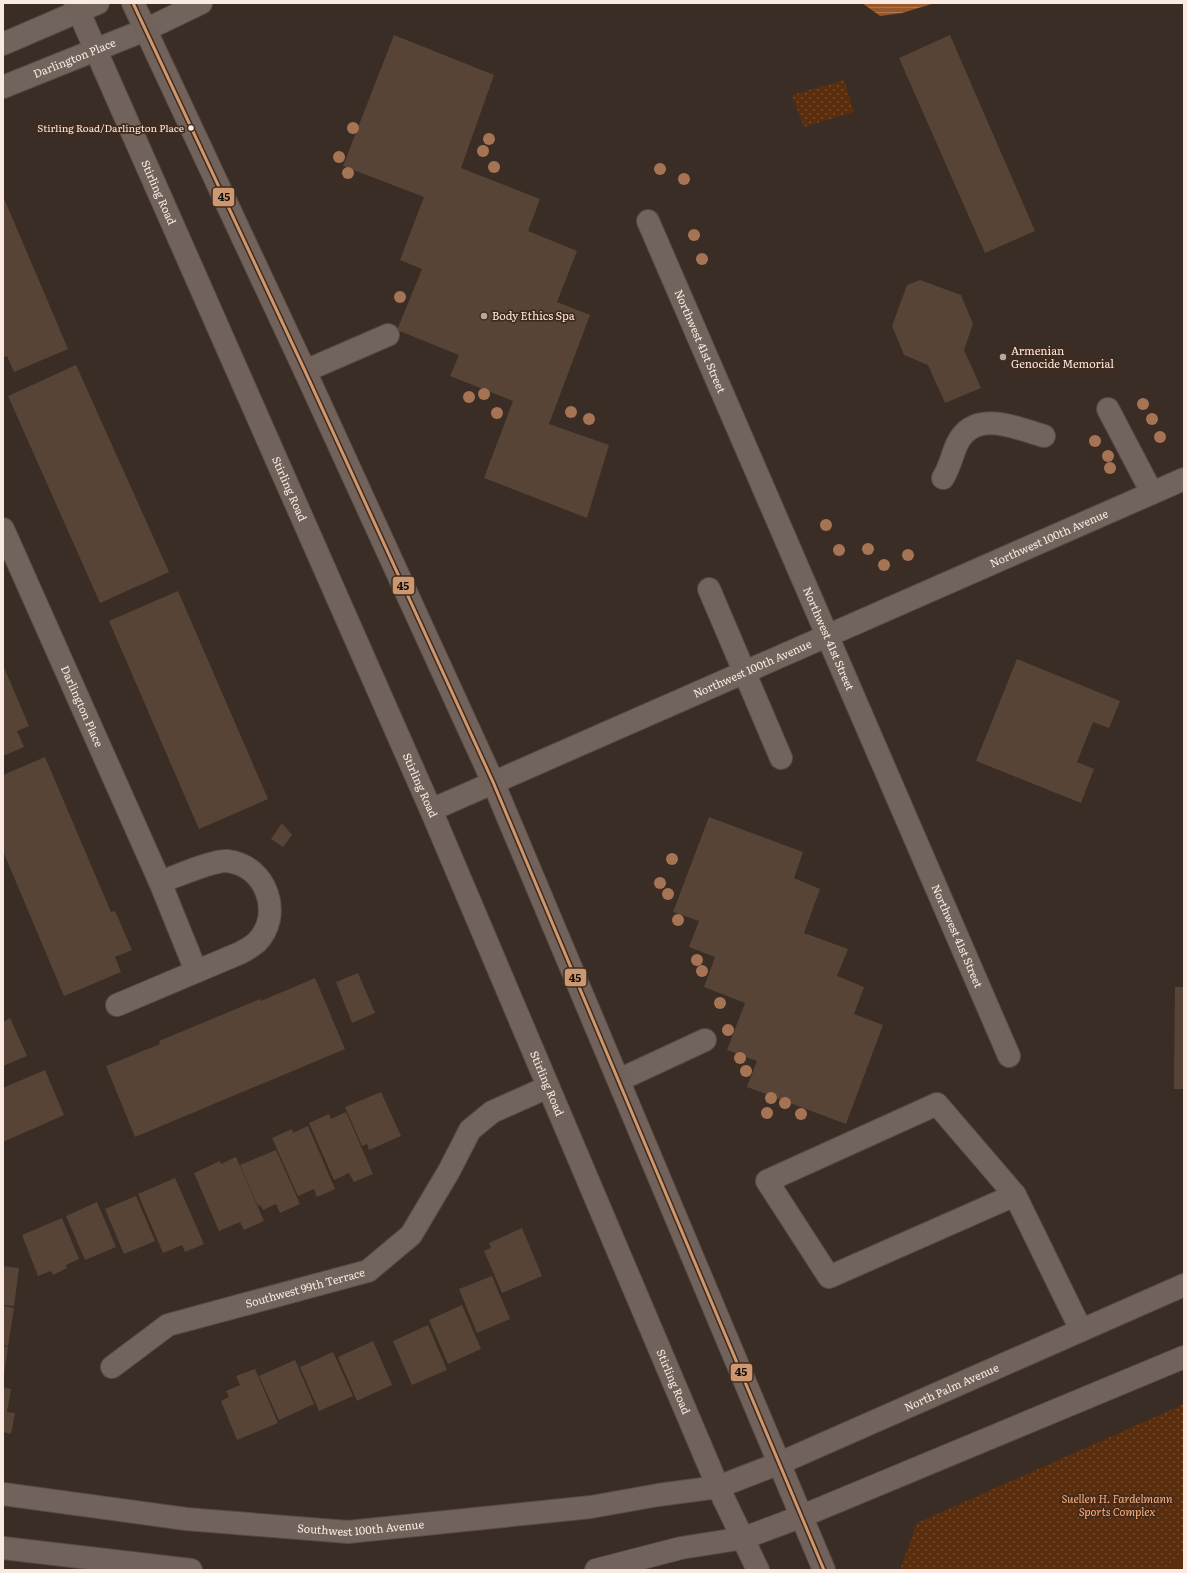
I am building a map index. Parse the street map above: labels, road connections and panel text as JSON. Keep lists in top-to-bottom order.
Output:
{
  "streets": {
    "main road": ["Stirling Road", "North Palm Avenue", "Southwest 100th Avenue"],
    "street": [
      "Darlington Place",
      "Northwest 41st Street",
      "Northwest 100th Avenue",
      "Southwest 99th Terrace"
    ]
  },
  "crossings": [
    ["Darlington Place", "Stirling Road"],
    ["Stirling Road", "Northwest 100th Avenue"],
    ["Stirling Road", "Southwest 99th Terrace"],
    ["Stirling Road", "North Palm Avenue"],
    ["Stirling Road", "Southwest 100th Avenue"],
    ["Northwest 41st Street", "Northwest 100th Avenue"],
    ["North Palm Avenue", "Southwest 100th Avenue"]
  ],
  "parks": ["Suellen H. Fardelmann Sports Complex"],
  "places": ["Stirling Road/Darlington Place", "Body Ethics Spa", "Armenian Genocide Memorial"],
  "lines": ["transit line 45"]
}
